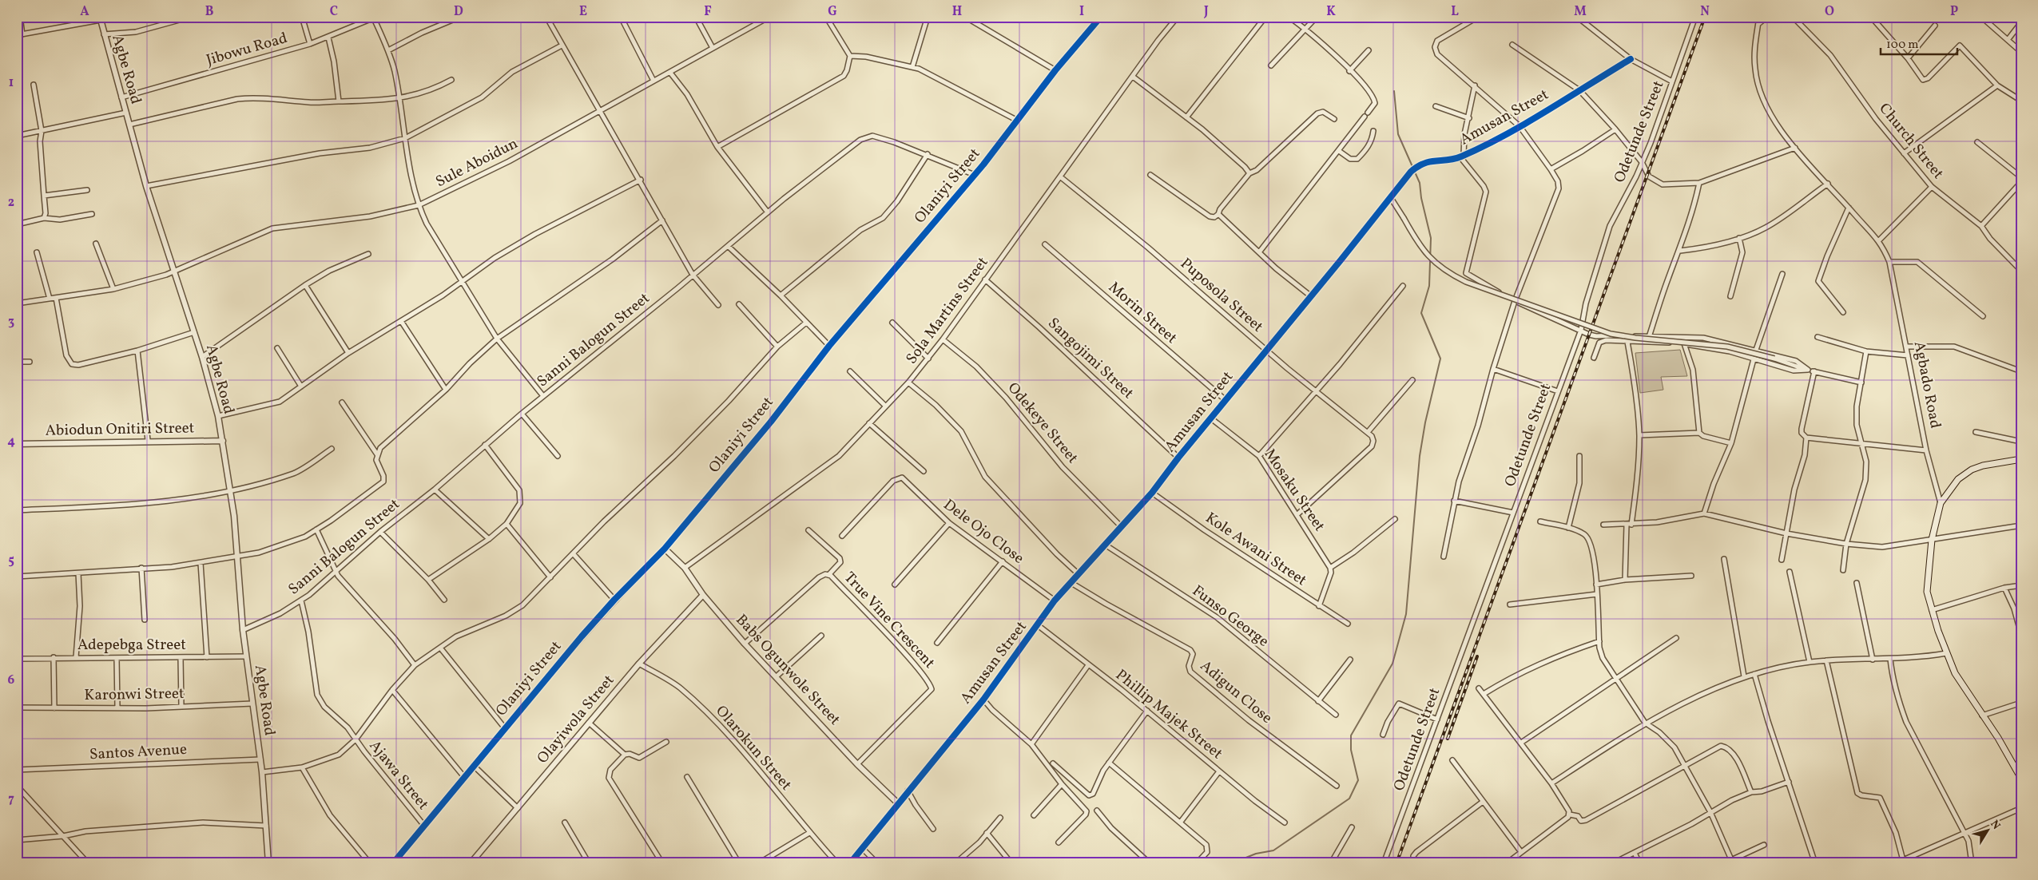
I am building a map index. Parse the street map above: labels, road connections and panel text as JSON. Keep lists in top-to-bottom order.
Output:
{
  "streets": {
    "main road": ["Agbado Road"],
    "street": [
      "Jibowu Road",
      "Agbe Road",
      "Amusan Street",
      "Odetunde Street",
      "Church Street",
      "Sule Aboidun",
      "Olaniyi Street",
      "Puposola Street",
      "Sola Martins Street",
      "Morin Street",
      "Sanni Balogun Street",
      "Sangojimi Street",
      "Odekeye Street",
      "Abiodun Onitiri Street",
      "Mosaku Street",
      "Dele Ojo Close",
      "Kole Awani Street",
      "Funso George",
      "True Vine Crescent",
      "Adepebga Street",
      "Babs Ogunwole Street",
      "Adigun Close",
      "Karonwi Street",
      "Phillip Majek Street",
      "Olayiwola Street",
      "Olarokun Street",
      "Santos Avenue",
      "Ajawa Street"
    ]
  },
  "crossings": [
    ["Jibowu Road", "Agbe Road"],
    ["Agbe Road", "Sule Aboidun"],
    ["Agbe Road", "Sanni Balogun Street"],
    ["Agbe Road", "Abiodun Onitiri Street"],
    ["Agbe Road", "Adepebga Street"],
    ["Agbe Road", "Karonwi Street"],
    ["Agbe Road", "Santos Avenue"],
    ["Amusan Street", "Puposola Street"],
    ["Amusan Street", "Morin Street"],
    ["Amusan Street", "Sangojimi Street"],
    ["Amusan Street", "Odekeye Street"],
    ["Amusan Street", "Mosaku Street"],
    ["Amusan Street", "Dele Ojo Close"],
    ["Amusan Street", "Kole Awani Street"],
    ["Amusan Street", "Funso George"],
    ["Amusan Street", "Babs Ogunwole Street"],
    ["Amusan Street", "Adigun Close"],
    ["Amusan Street", "Phillip Majek Street"],
    ["Olaniyi Street", "Sanni Balogun Street"],
    ["Olaniyi Street", "Babs Ogunwole Street"],
    ["Olaniyi Street", "Ajawa Street"],
    ["Puposola Street", "Sola Martins Street"],
    ["Sola Martins Street", "Sangojimi Street"],
    ["Sola Martins Street", "Odekeye Street"],
    ["Sola Martins Street", "Babs Ogunwole Street"],
    ["Sanni Balogun Street", "Ajawa Street"],
    ["True Vine Crescent", "Babs Ogunwole Street"],
    ["Babs Ogunwole Street", "Olayiwola Street"],
    ["Olayiwola Street", "Olarokun Street"]
  ],
  "scale_bar": "100 m",
  "north": "top right",
  "grid": {
    "columns": [
      "A",
      "B",
      "C",
      "D",
      "E",
      "F",
      "G",
      "H",
      "I",
      "J",
      "K",
      "L",
      "M",
      "N",
      "O",
      "P"
    ],
    "rows": [
      "1",
      "2",
      "3",
      "4",
      "5",
      "6",
      "7"
    ]
  }
}
